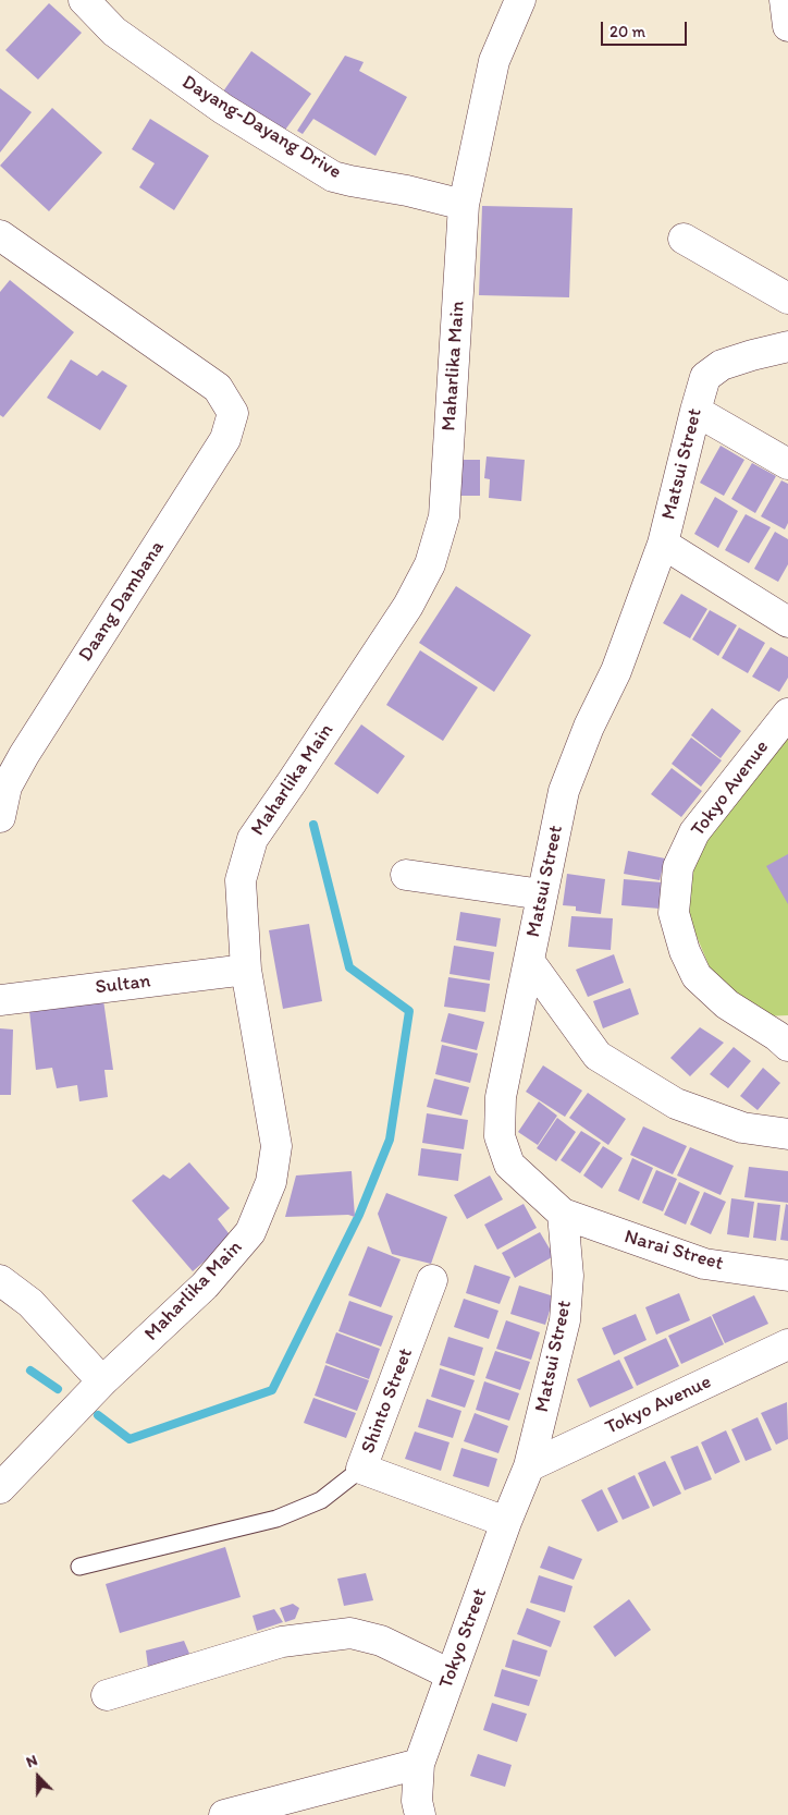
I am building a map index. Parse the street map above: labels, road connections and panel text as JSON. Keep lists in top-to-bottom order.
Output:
{
  "streets": {
    "street": [
      "Dayang-Dayang Drive",
      "Maharlika Main",
      "Matsui Street",
      "Daang Dambana",
      "Tokyo Avenue",
      "Sultan",
      "Narai Street",
      "Shinto Street",
      "Tokyo Street"
    ]
  },
  "crossings": [
    ["Dayang-Dayang Drive", "Maharlika Main"],
    ["Maharlika Main", "Sultan"],
    ["Matsui Street", "Tokyo Avenue"],
    ["Matsui Street", "Narai Street"],
    ["Matsui Street", "Tokyo Street"],
    ["Tokyo Avenue", "Tokyo Street"],
    ["Shinto Street", "Tokyo Street"]
  ],
  "scale_bar": "20 m",
  "north": "top"
}
